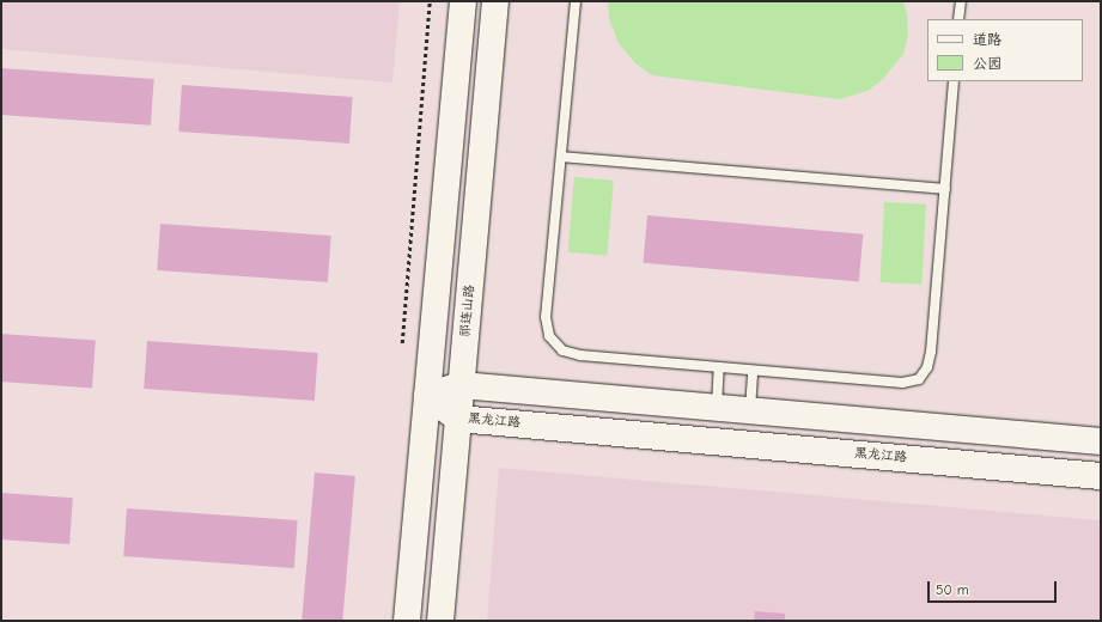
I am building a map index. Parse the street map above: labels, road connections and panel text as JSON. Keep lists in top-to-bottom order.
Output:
{
  "streets": {
    "main road": ["祁连山路", "黑龙江路"]
  },
  "crossings": [
    ["祁连山路", "黑龙江路"]
  ],
  "legend": ["道路", "公园"],
  "scale_bar": "50 m"
}
